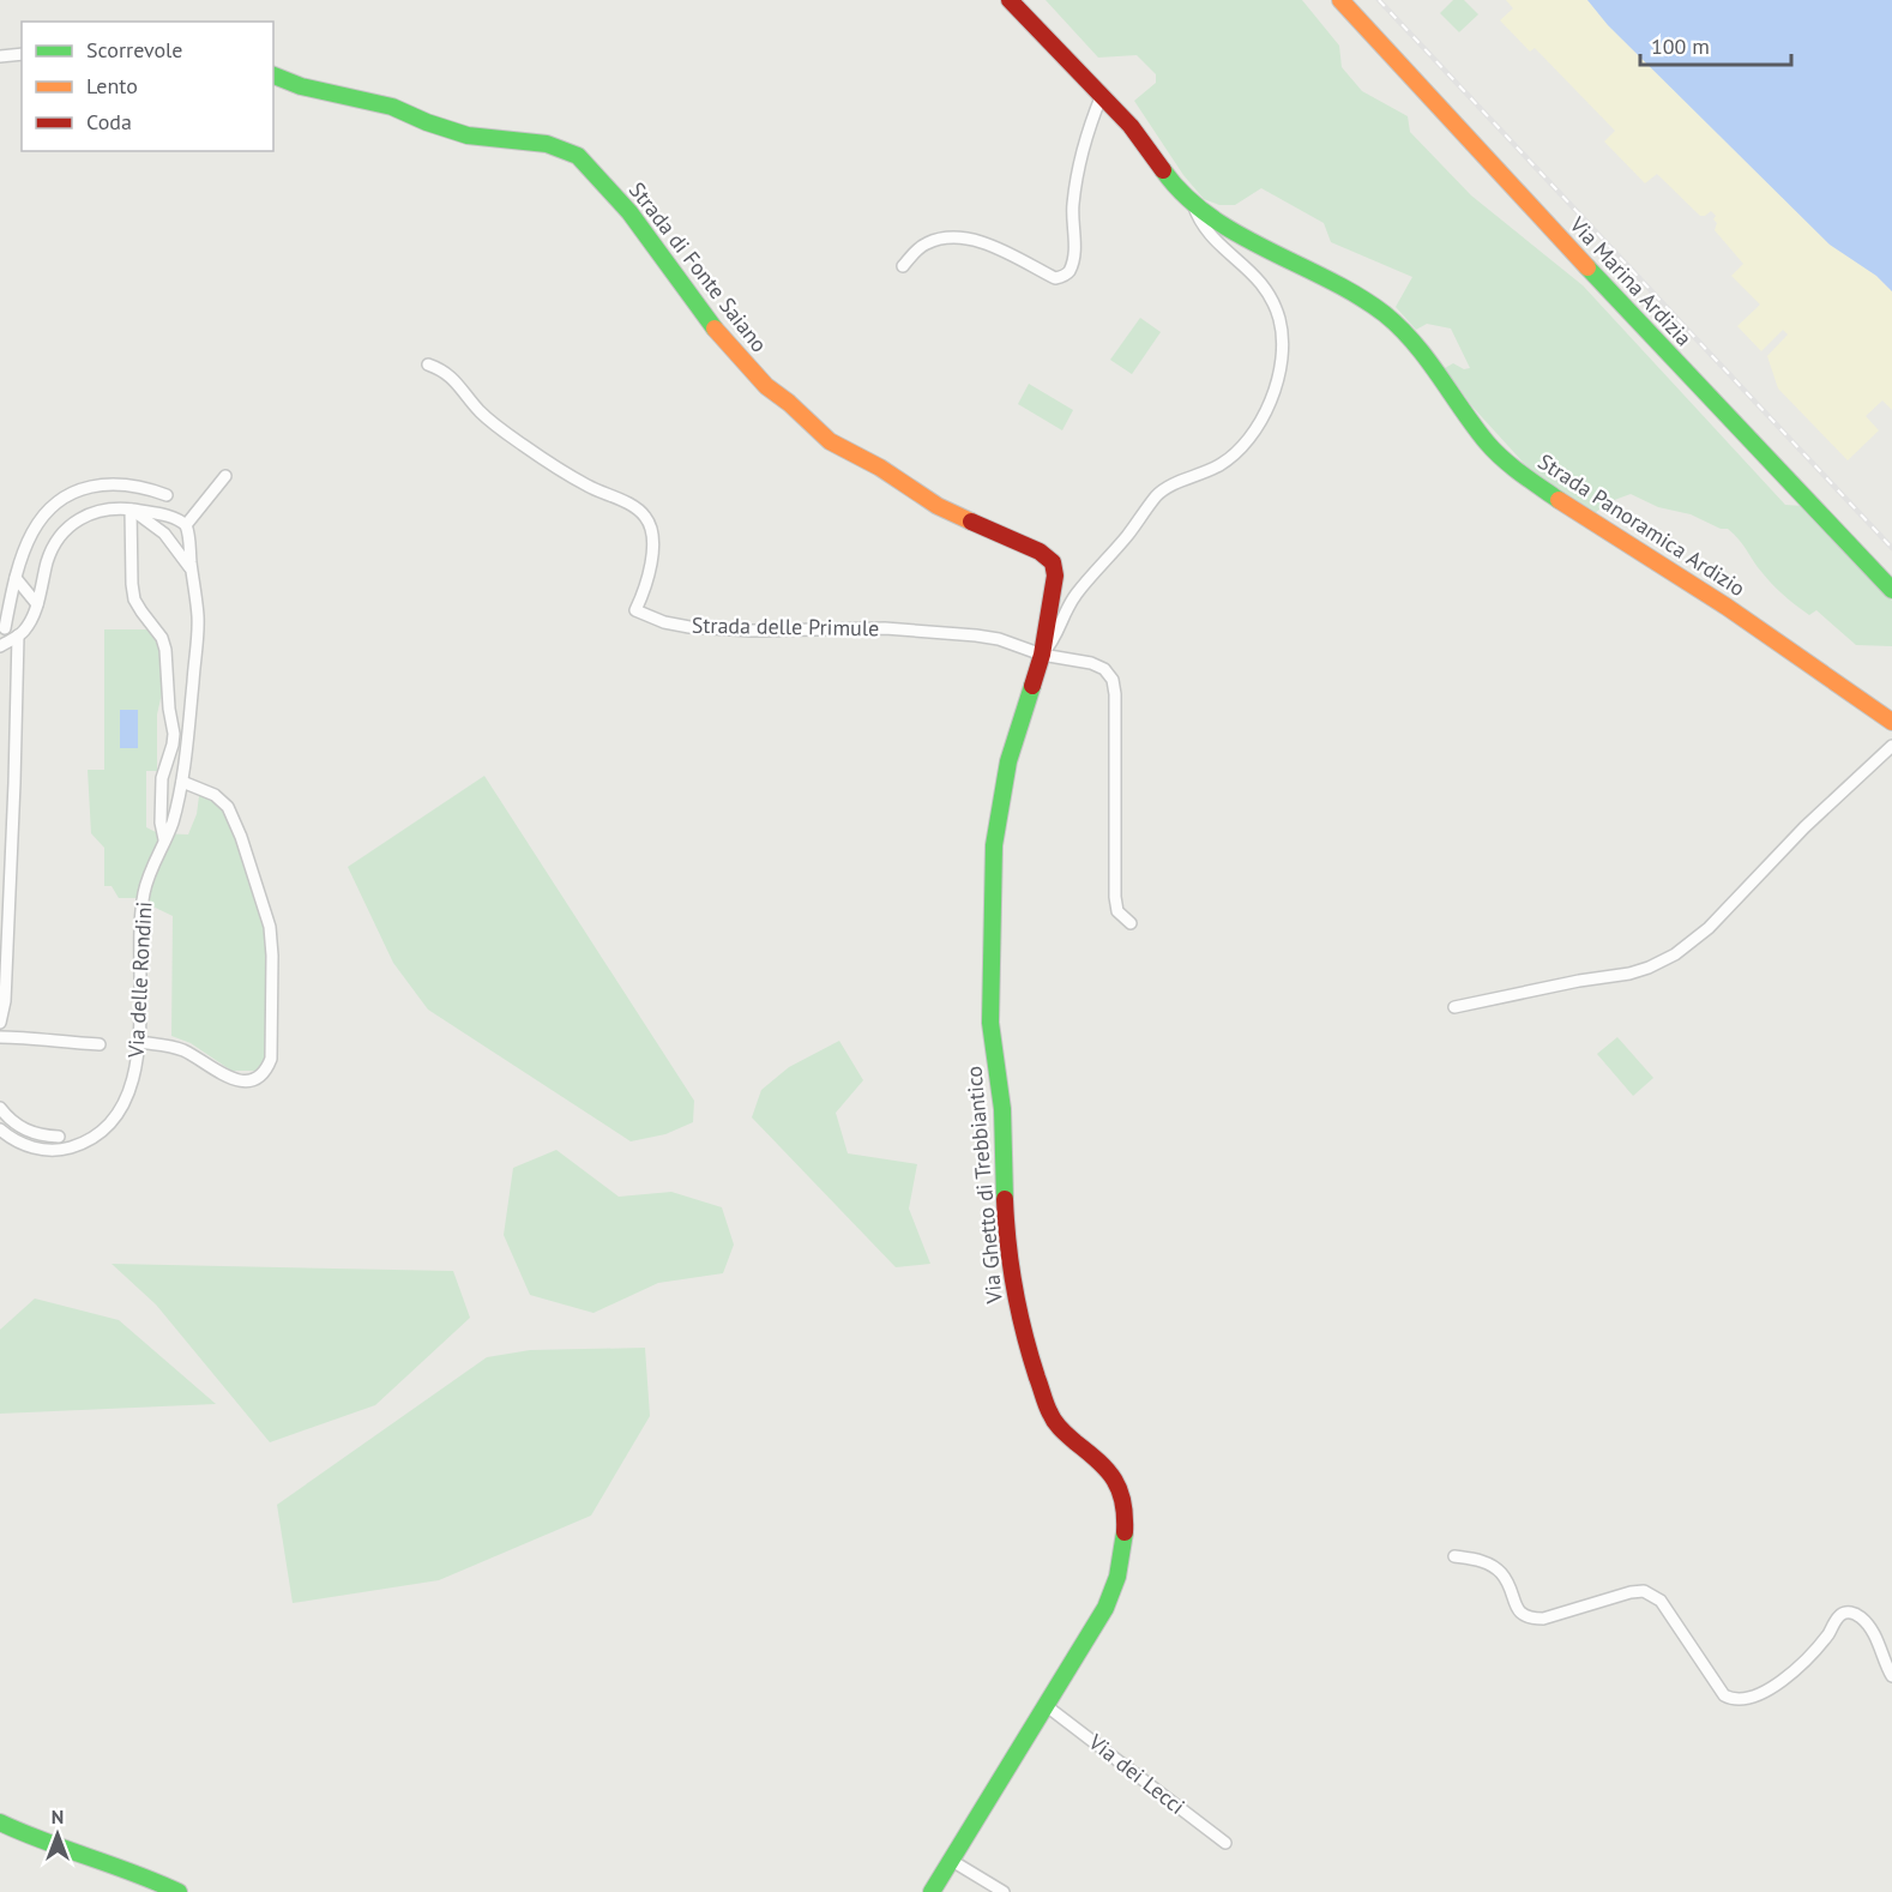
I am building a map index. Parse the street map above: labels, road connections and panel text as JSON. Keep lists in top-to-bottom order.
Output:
{
  "streets": {
    "street": [
      "Strada di Fonte Saiano",
      "Via Marina Ardizia",
      "Strada Panoramica Ardizio",
      "Strada delle Primule",
      "Via delle Rondini",
      "Via Ghetto di Trebbiantico",
      "Via dei Lecci"
    ]
  },
  "crossings": [
    ["Strada di Fonte Saiano", "Strada delle Primule"],
    ["Strada di Fonte Saiano", "Via Ghetto di Trebbiantico"],
    ["Strada delle Primule", "Via Ghetto di Trebbiantico"],
    ["Via Ghetto di Trebbiantico", "Via dei Lecci"]
  ],
  "legend": ["Scorrevole", "Lento", "Coda"],
  "scale_bar": "100 m",
  "north": "top"
}
